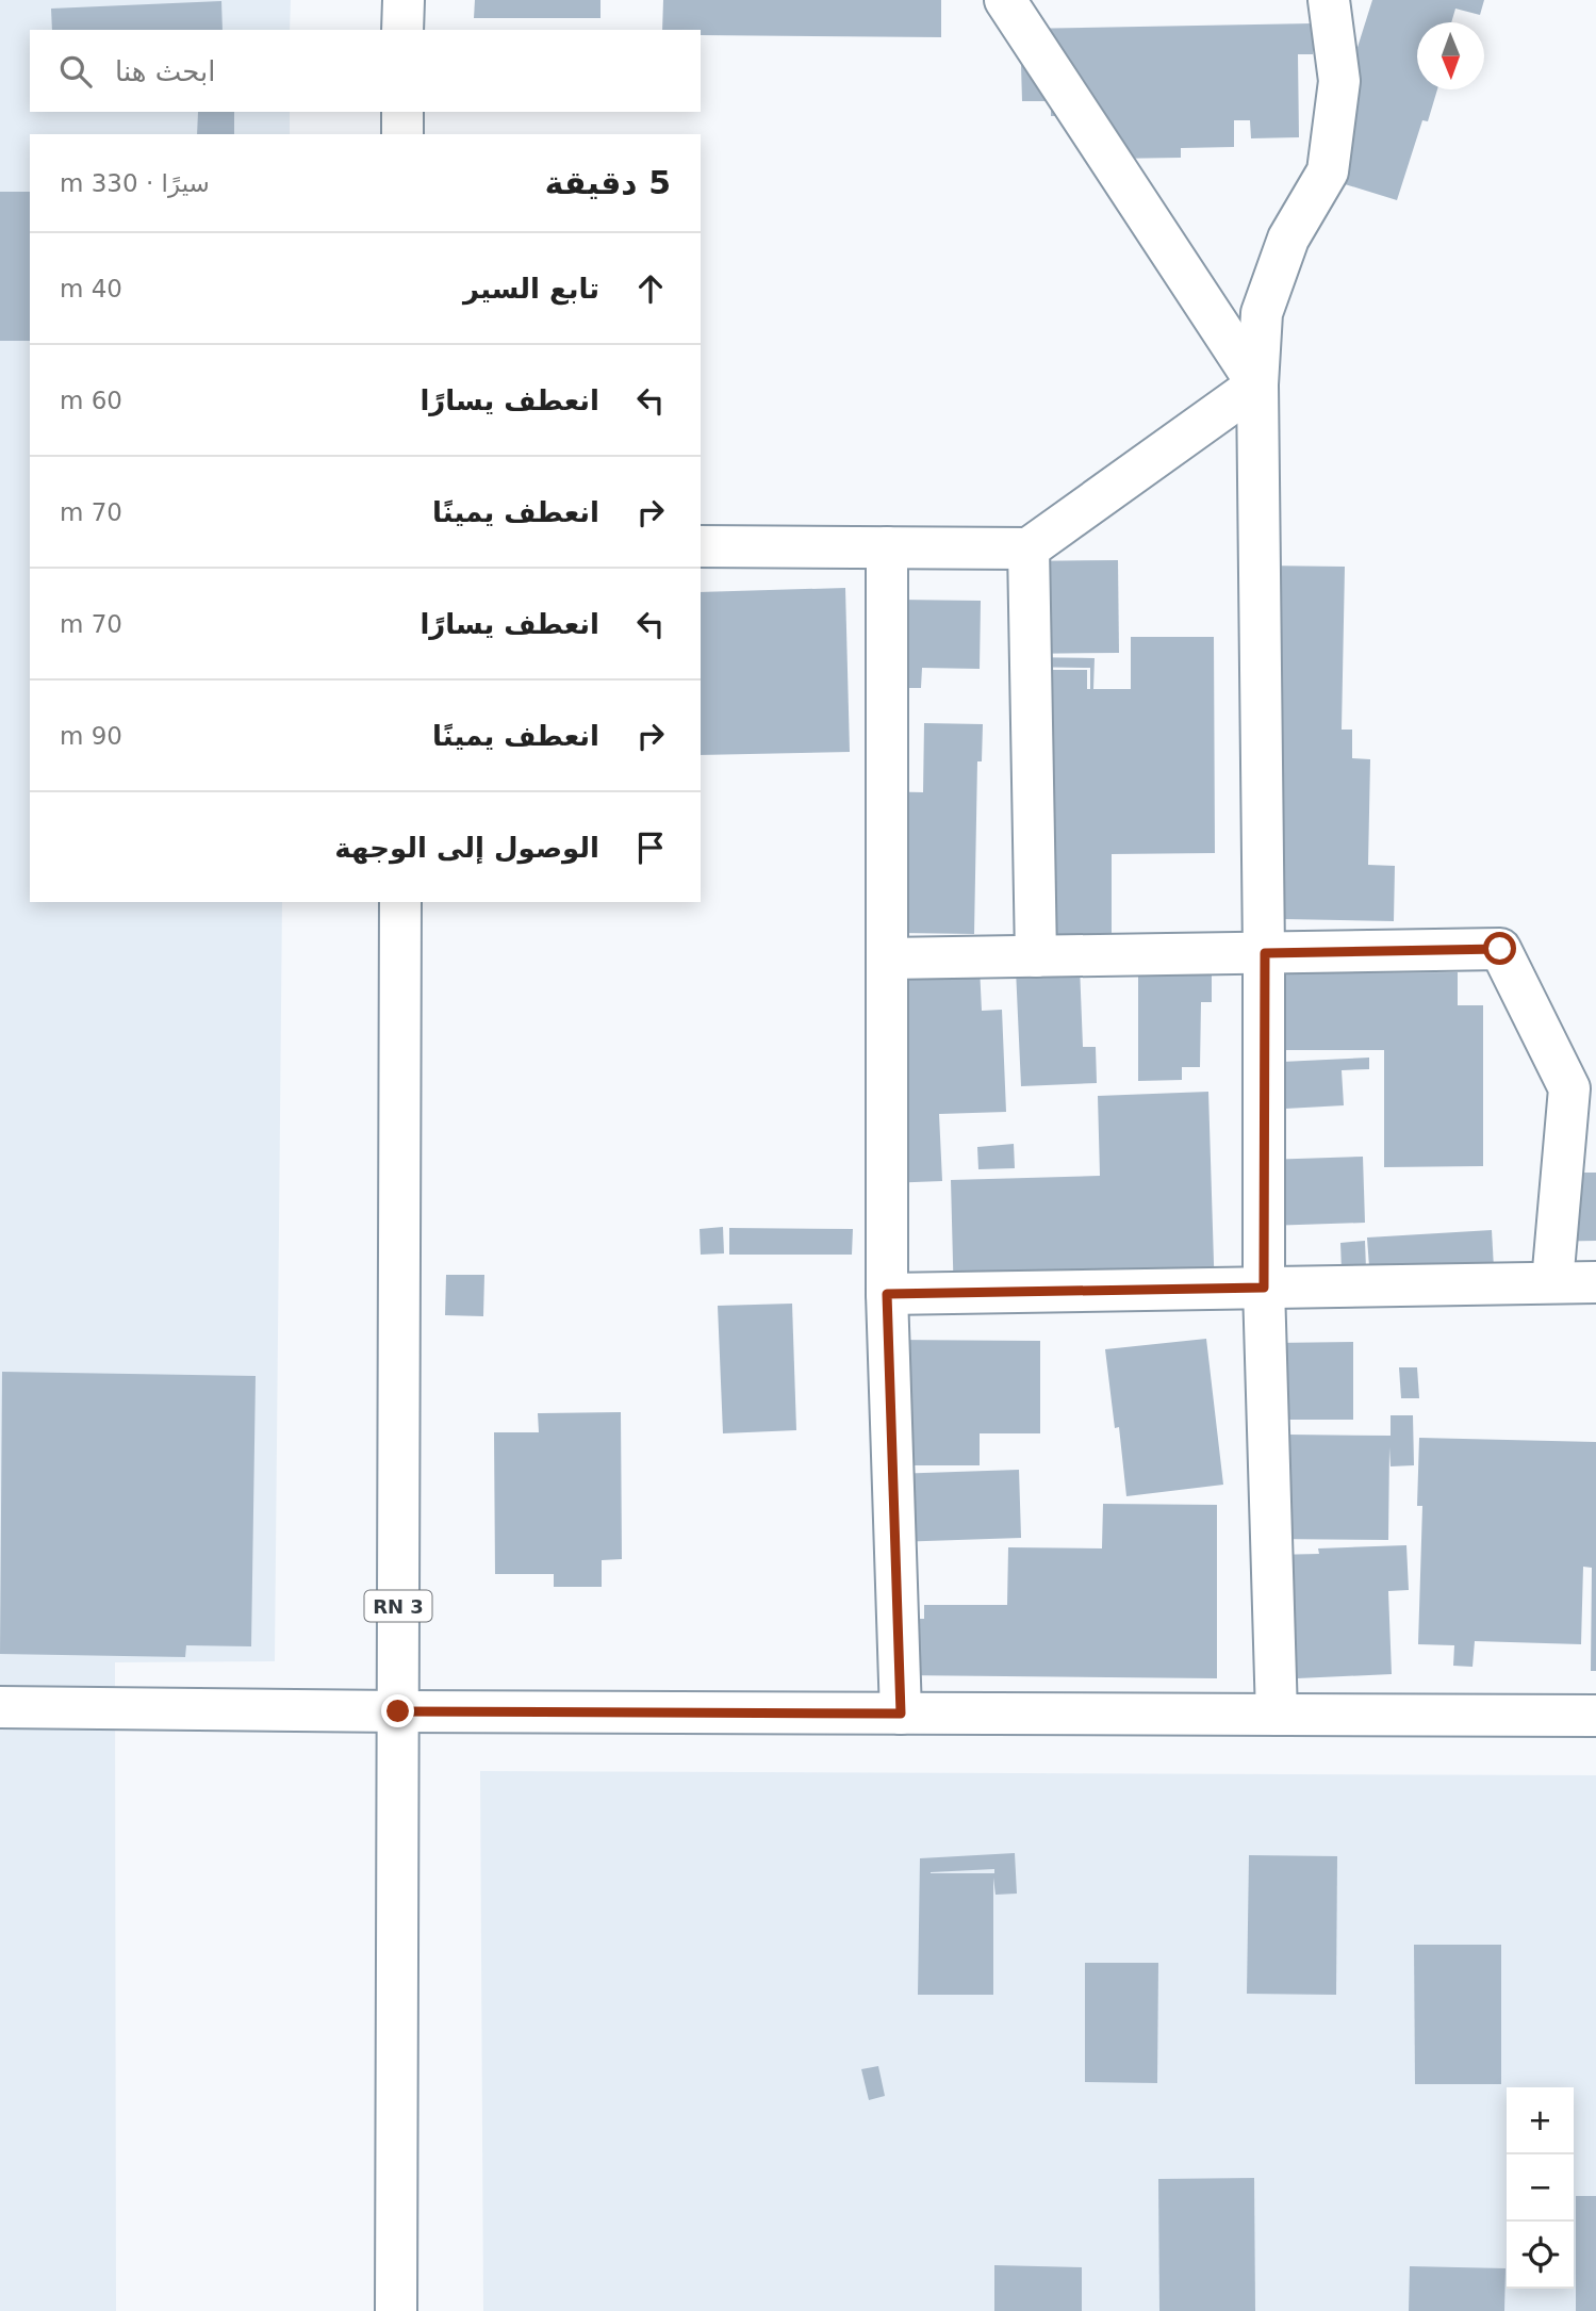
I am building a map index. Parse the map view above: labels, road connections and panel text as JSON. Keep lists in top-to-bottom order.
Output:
{
  "streets": {
    "street": ["RN 3"]
  },
  "north": "bottom",
  "page": {
    "search": "ابحث هنا",
    "heading": ["5 دقيقة", "سيرًا · 330 m"],
    "list": [
      ["تابع السير", "40 m"],
      ["انعطف يسارًا", "60 m"],
      ["انعطف يمينًا", "70 m"],
      ["انعطف يسارًا", "70 m"],
      ["انعطف يمينًا", "90 m"],
      "الوصول إلى الوجهة"
    ],
    "map_buttons": ["+", "−"]
  }
}
